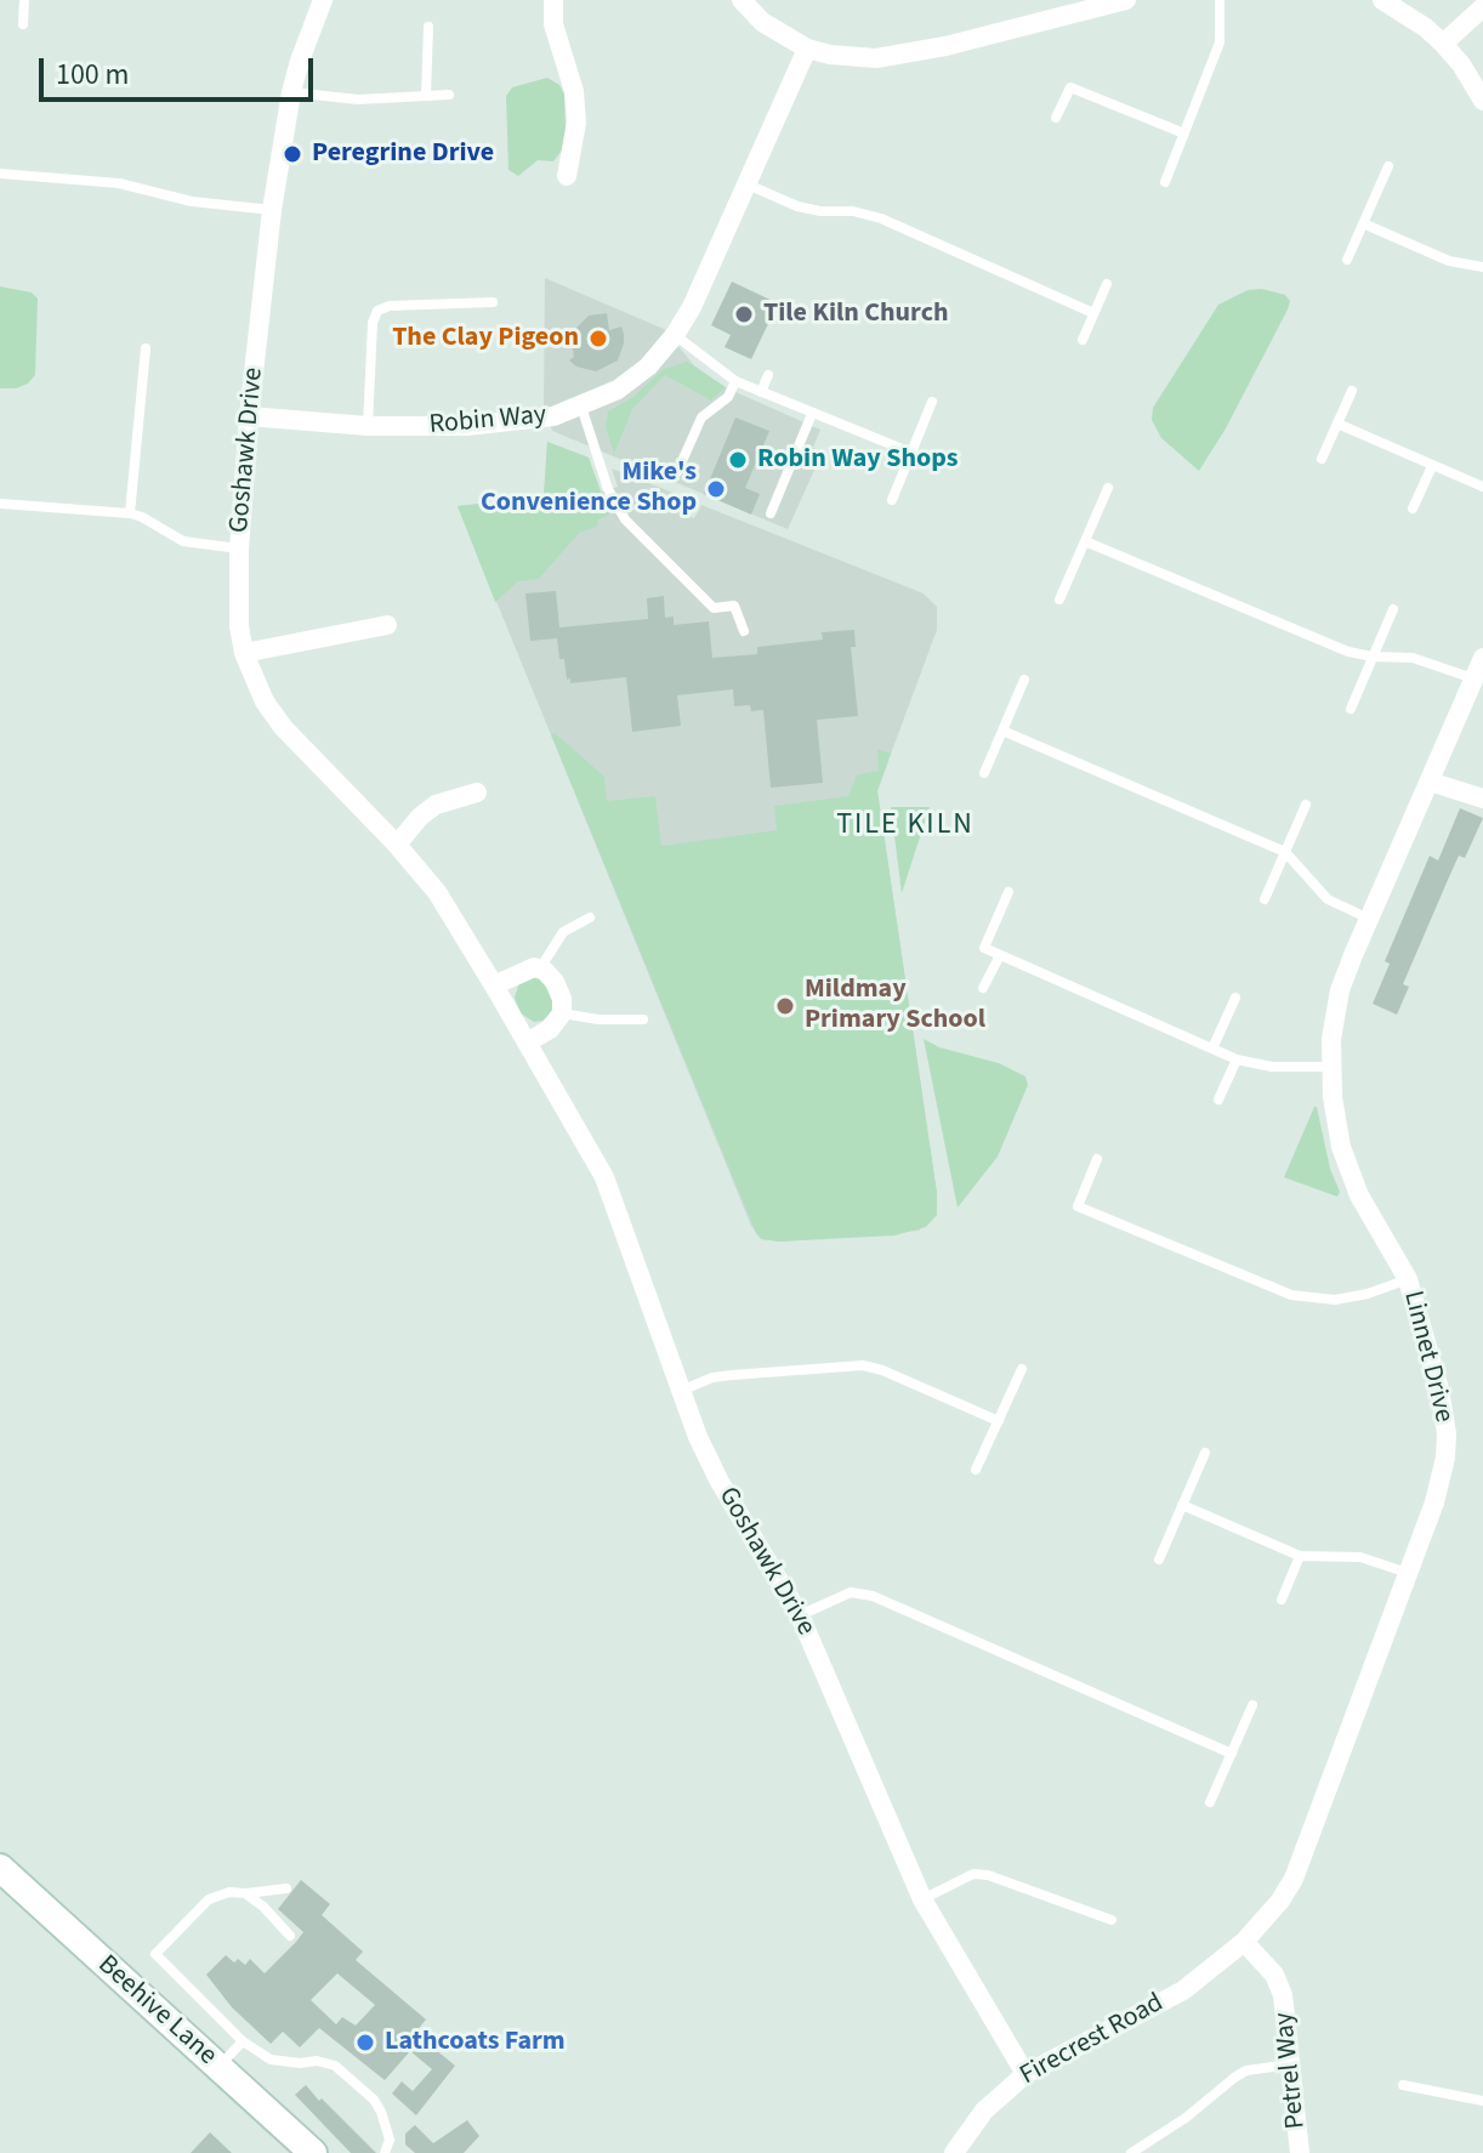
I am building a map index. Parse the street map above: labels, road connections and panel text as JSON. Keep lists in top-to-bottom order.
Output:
{
  "streets": {
    "main road": ["Beehive Lane"],
    "street": [
      "Robin Way",
      "Goshawk Drive",
      "Linnet Drive",
      "Firecrest Road",
      "Petrel Way"
    ]
  },
  "crossings": [
    ["Robin Way", "Goshawk Drive"],
    ["Goshawk Drive", "Firecrest Road"],
    ["Linnet Drive", "Firecrest Road"],
    ["Linnet Drive", "Petrel Way"],
    ["Firecrest Road", "Petrel Way"]
  ],
  "districts": ["TILE KILN"],
  "places": [
    "Peregrine Drive",
    "Tile Kiln Church",
    "The Clay Pigeon",
    "Robin Way Shops",
    "Mike's Convenience Shop",
    "Mildmay Primary School",
    "Lathcoats Farm"
  ],
  "scale_bar": "100 m"
}
